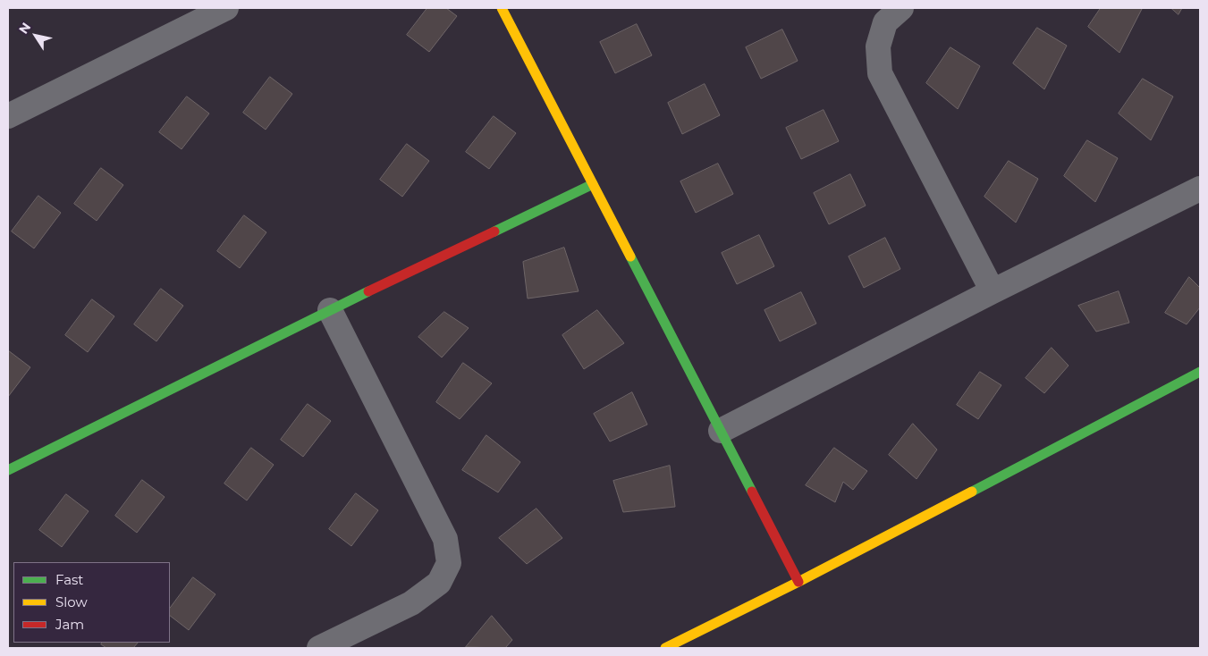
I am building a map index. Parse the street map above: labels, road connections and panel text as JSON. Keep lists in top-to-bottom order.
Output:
{
  "legend": ["Fast", "Slow", "Jam"],
  "north": "top left"
}
